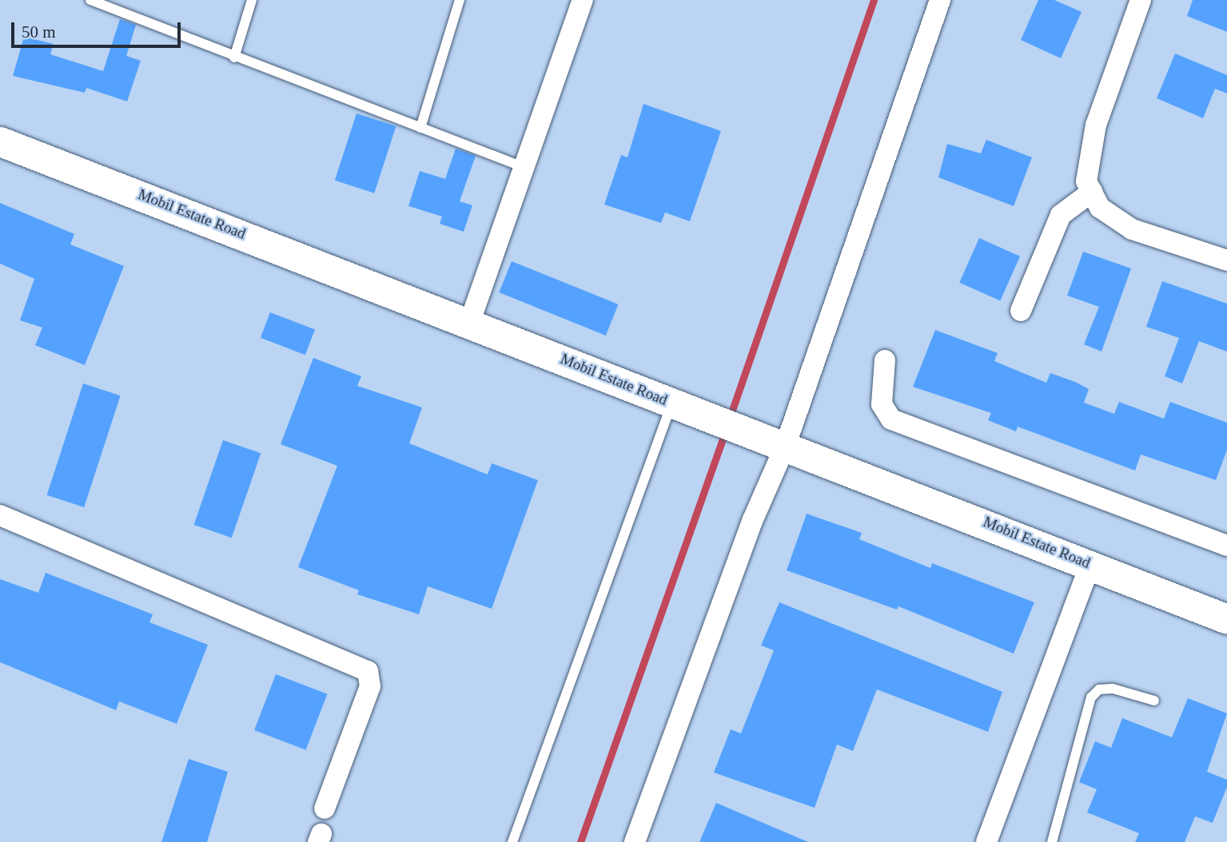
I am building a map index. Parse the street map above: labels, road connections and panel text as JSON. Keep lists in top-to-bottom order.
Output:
{
  "streets": {
    "main road": ["Mobil Estate Road"]
  },
  "scale_bar": "50 m"
}
